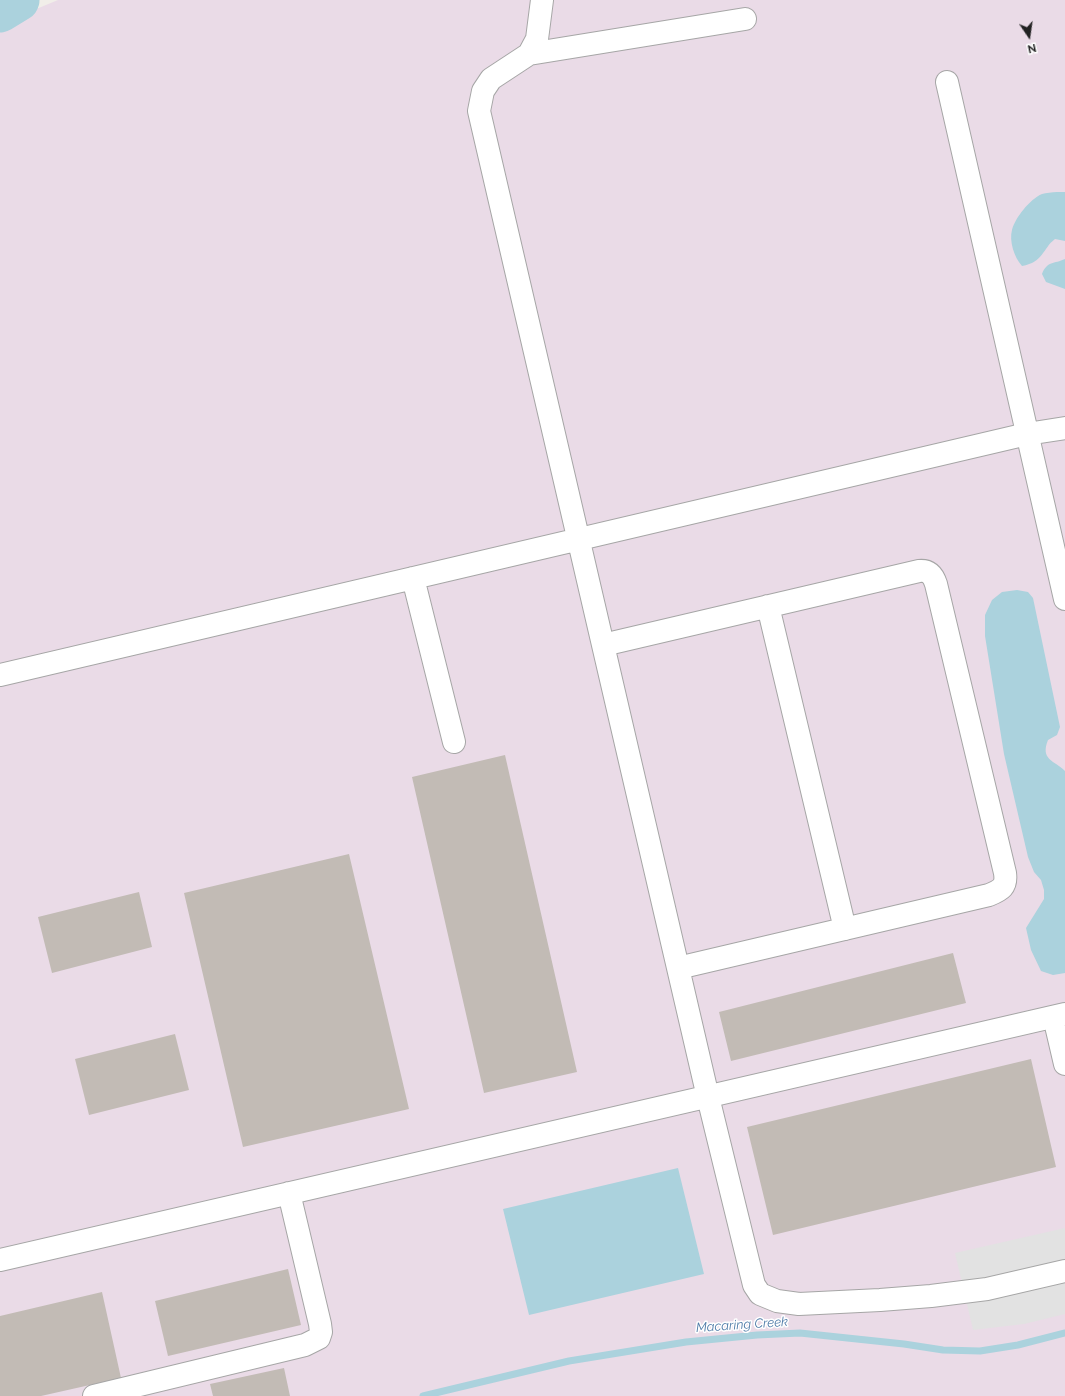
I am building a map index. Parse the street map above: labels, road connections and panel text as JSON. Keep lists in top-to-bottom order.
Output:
{
  "water": ["Macaring Creek"],
  "north": "bottom"
}
